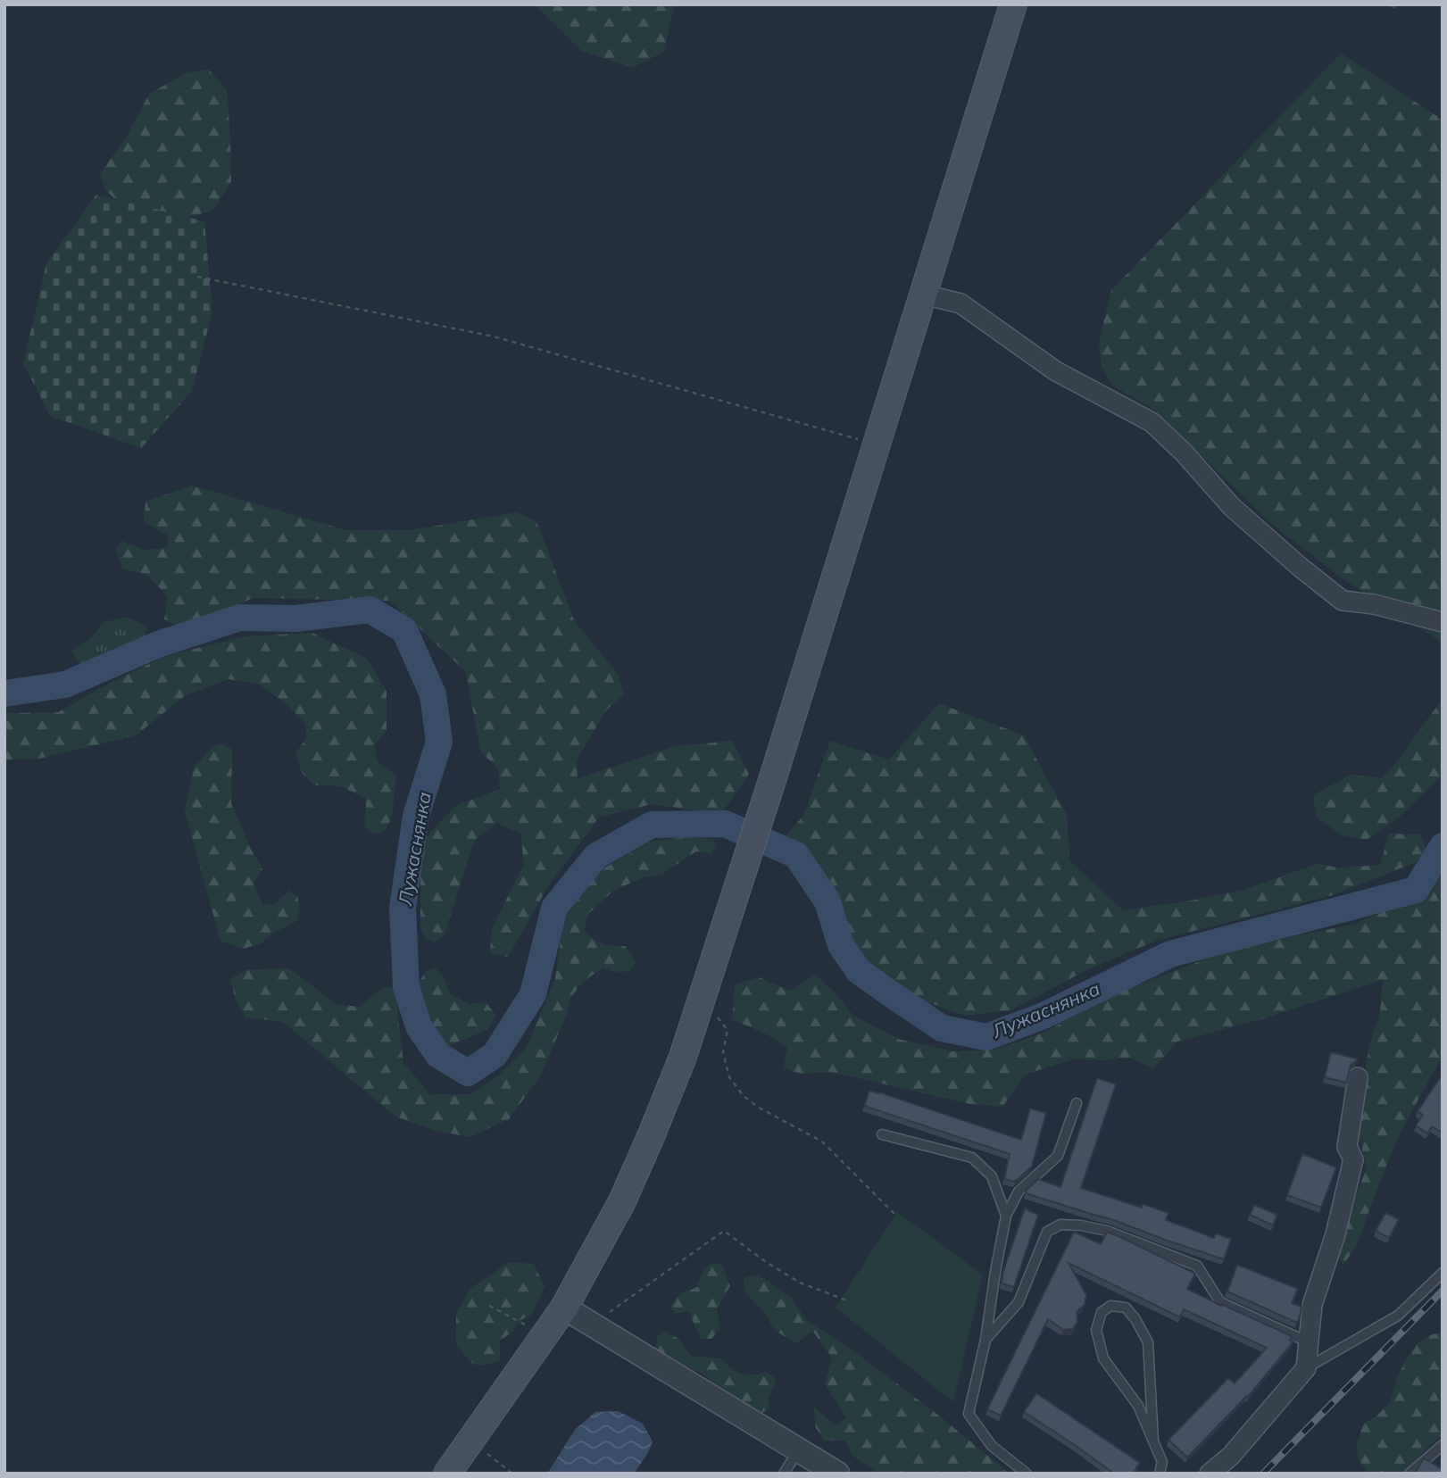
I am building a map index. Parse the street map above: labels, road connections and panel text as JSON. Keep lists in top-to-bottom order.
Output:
{
  "water": ["Лужаснянка"]
}
